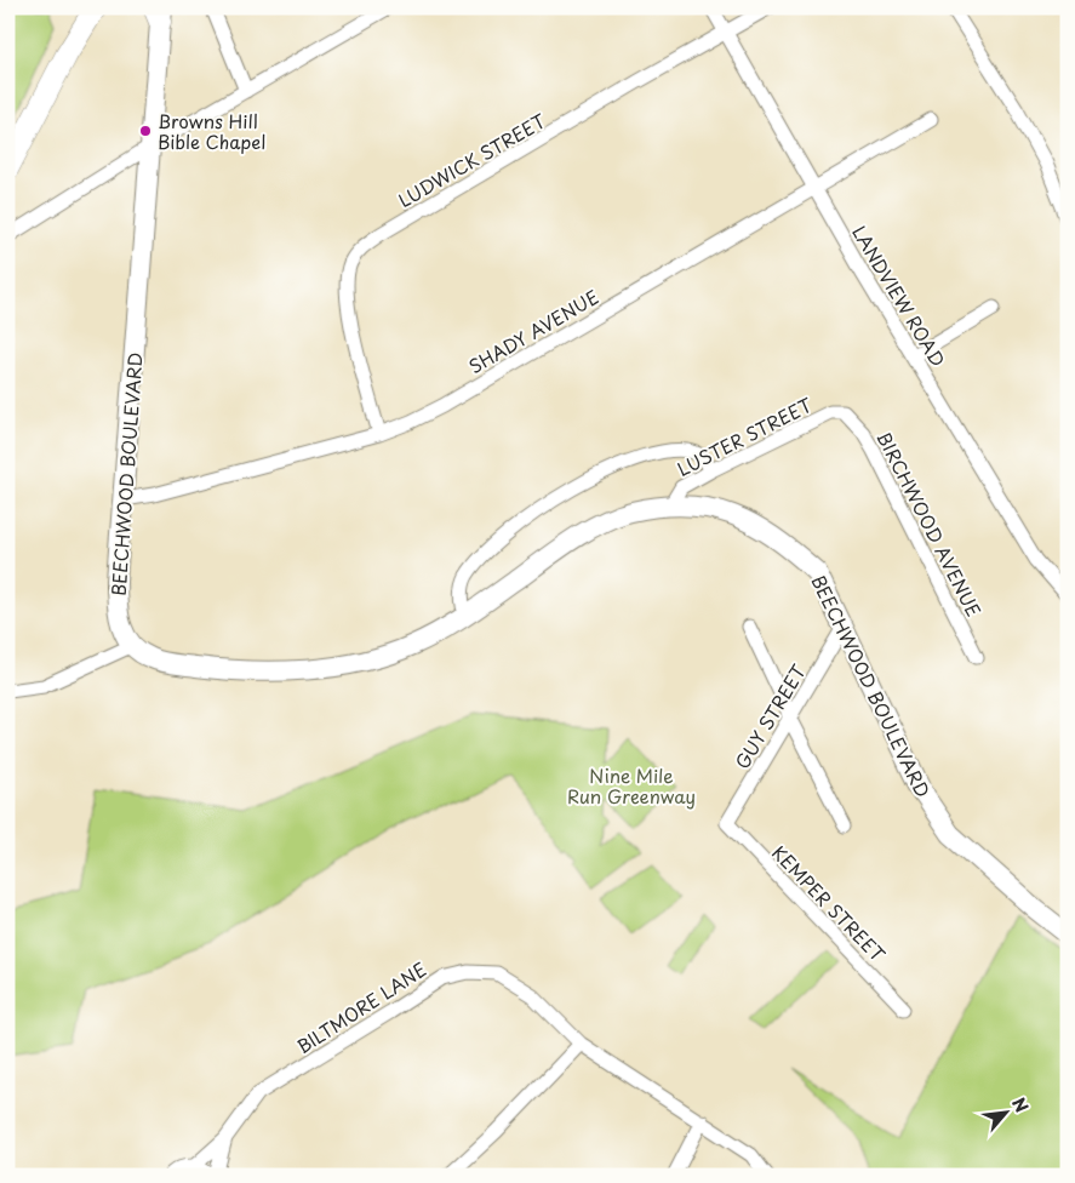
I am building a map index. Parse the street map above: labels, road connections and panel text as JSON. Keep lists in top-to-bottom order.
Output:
{
  "streets": {
    "street": [
      "LUDWICK STREET",
      "LANDVIEW ROAD",
      "SHADY AVENUE",
      "LUSTER STREET",
      "BEECHWOOD BOULEVARD",
      "BIRCHWOOD AVENUE",
      "GUY STREET",
      "KEMPER STREET",
      "BILTMORE LANE"
    ]
  },
  "crossings": [
    ["LUDWICK STREET", "LANDVIEW ROAD"],
    ["LUDWICK STREET", "SHADY AVENUE"],
    ["LANDVIEW ROAD", "SHADY AVENUE"],
    ["SHADY AVENUE", "BEECHWOOD BOULEVARD"],
    ["LUSTER STREET", "BEECHWOOD BOULEVARD"],
    ["LUSTER STREET", "BIRCHWOOD AVENUE"],
    ["BEECHWOOD BOULEVARD", "GUY STREET"],
    ["GUY STREET", "KEMPER STREET"]
  ],
  "parks": ["Nine Mile Run Greenway"],
  "places": ["Browns Hill Bible Chapel"],
  "north": "top right"
}
